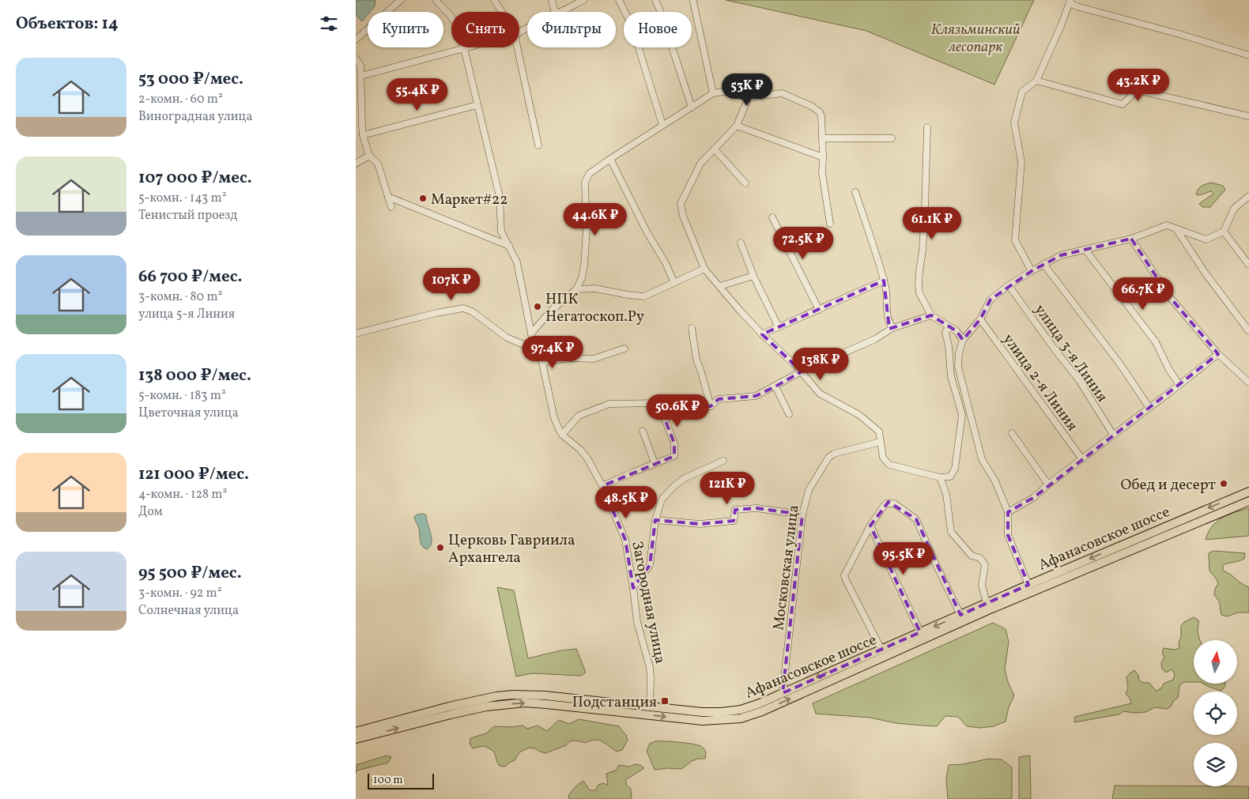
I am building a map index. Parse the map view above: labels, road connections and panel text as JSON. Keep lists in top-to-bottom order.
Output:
{
  "streets": {
    "main road": ["Афанасовское шоссе"],
    "street": [
      "улица 3-я Линия",
      "улица 2-я Линия",
      "Московская улица",
      "Загородная улица"
    ]
  },
  "crossings": [
    ["Афанасовское шоссе", "Московская улица"],
    ["Афанасовское шоссе", "Загородная улица"]
  ],
  "parks": ["Клязьминский лесопарк"],
  "places": {
    "other": [
      "Маркет#22",
      "НПК Негатоскоп.Ру",
      "Обед и десерт",
      "Церковь Гавриила Архангела"
    ],
    "transit": ["Подстанция"]
  },
  "scale_bar": "100 m",
  "north": "top",
  "page": {
    "heading": "Объектов: 14",
    "chip": [
      "Купить",
      "Снять",
      "Фильтры",
      "Новое"
    ],
    "list": [
      {
        "name": "53 000 ₽/мес.",
        "note": "2-комн. · 60 m² · Виноградная улица"
      },
      {
        "name": "107 000 ₽/мес.",
        "note": "5-комн. · 143 m² · Тенистый проезд"
      },
      {
        "name": "66 700 ₽/мес.",
        "note": "3-комн. · 80 m² · улица 5-я Линия"
      },
      {
        "name": "138 000 ₽/мес.",
        "note": "5-комн. · 183 m² · Цветочная улица"
      },
      {
        "name": "121 000 ₽/мес.",
        "note": "4-комн. · 128 m² · Дом"
      },
      {
        "name": "95 500 ₽/мес.",
        "note": "3-комн. · 92 m² · Солнечная улица"
      }
    ],
    "price": [
      "43.2K ₽",
      "53K ₽",
      "55.4K ₽",
      "44.6K ₽",
      "61.1K ₽",
      "72.5K ₽",
      "107K ₽",
      "66.7K ₽",
      "97.4K ₽",
      "138K ₽",
      "50.6K ₽",
      "121K ₽",
      "48.5K ₽",
      "95.5K ₽"
    ],
    "scale": "100 m"
  }
}
